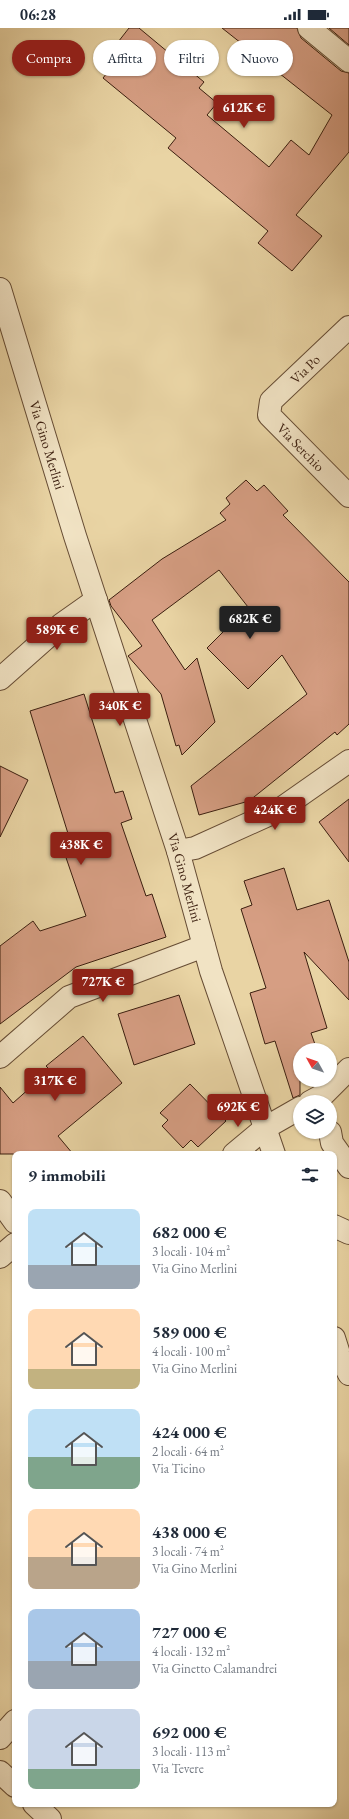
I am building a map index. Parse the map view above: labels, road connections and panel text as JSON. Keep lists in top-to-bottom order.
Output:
{
  "streets": {
    "street": ["Via Po", "Via Gino Merlini", "Via Serchio"]
  },
  "crossings": [
    ["Via Po", "Via Serchio"]
  ],
  "north": "top left",
  "page": {
    "status": "06:28",
    "chip": [
      "Compra",
      "Affitta",
      "Filtri",
      "Nuovo"
    ],
    "price": [
      "612K €",
      "682K €",
      "589K €",
      "340K €",
      "424K €",
      "438K €",
      "727K €",
      "317K €",
      "692K €"
    ],
    "heading": "9 immobili",
    "list": [
      {
        "name": "682 000 €",
        "note": "3 locali · 104 m² · Via Gino Merlini"
      },
      {
        "name": "589 000 €",
        "note": "4 locali · 100 m² · Via Gino Merlini"
      },
      {
        "name": "424 000 €",
        "note": "2 locali · 64 m² · Via Ticino"
      },
      {
        "name": "438 000 €",
        "note": "3 locali · 74 m² · Via Gino Merlini"
      },
      {
        "name": "727 000 €",
        "note": "4 locali · 132 m² · Via Ginetto Calamandrei"
      },
      {
        "name": "692 000 €",
        "note": "3 locali · 113 m² · Via Tevere"
      }
    ]
  }
}
